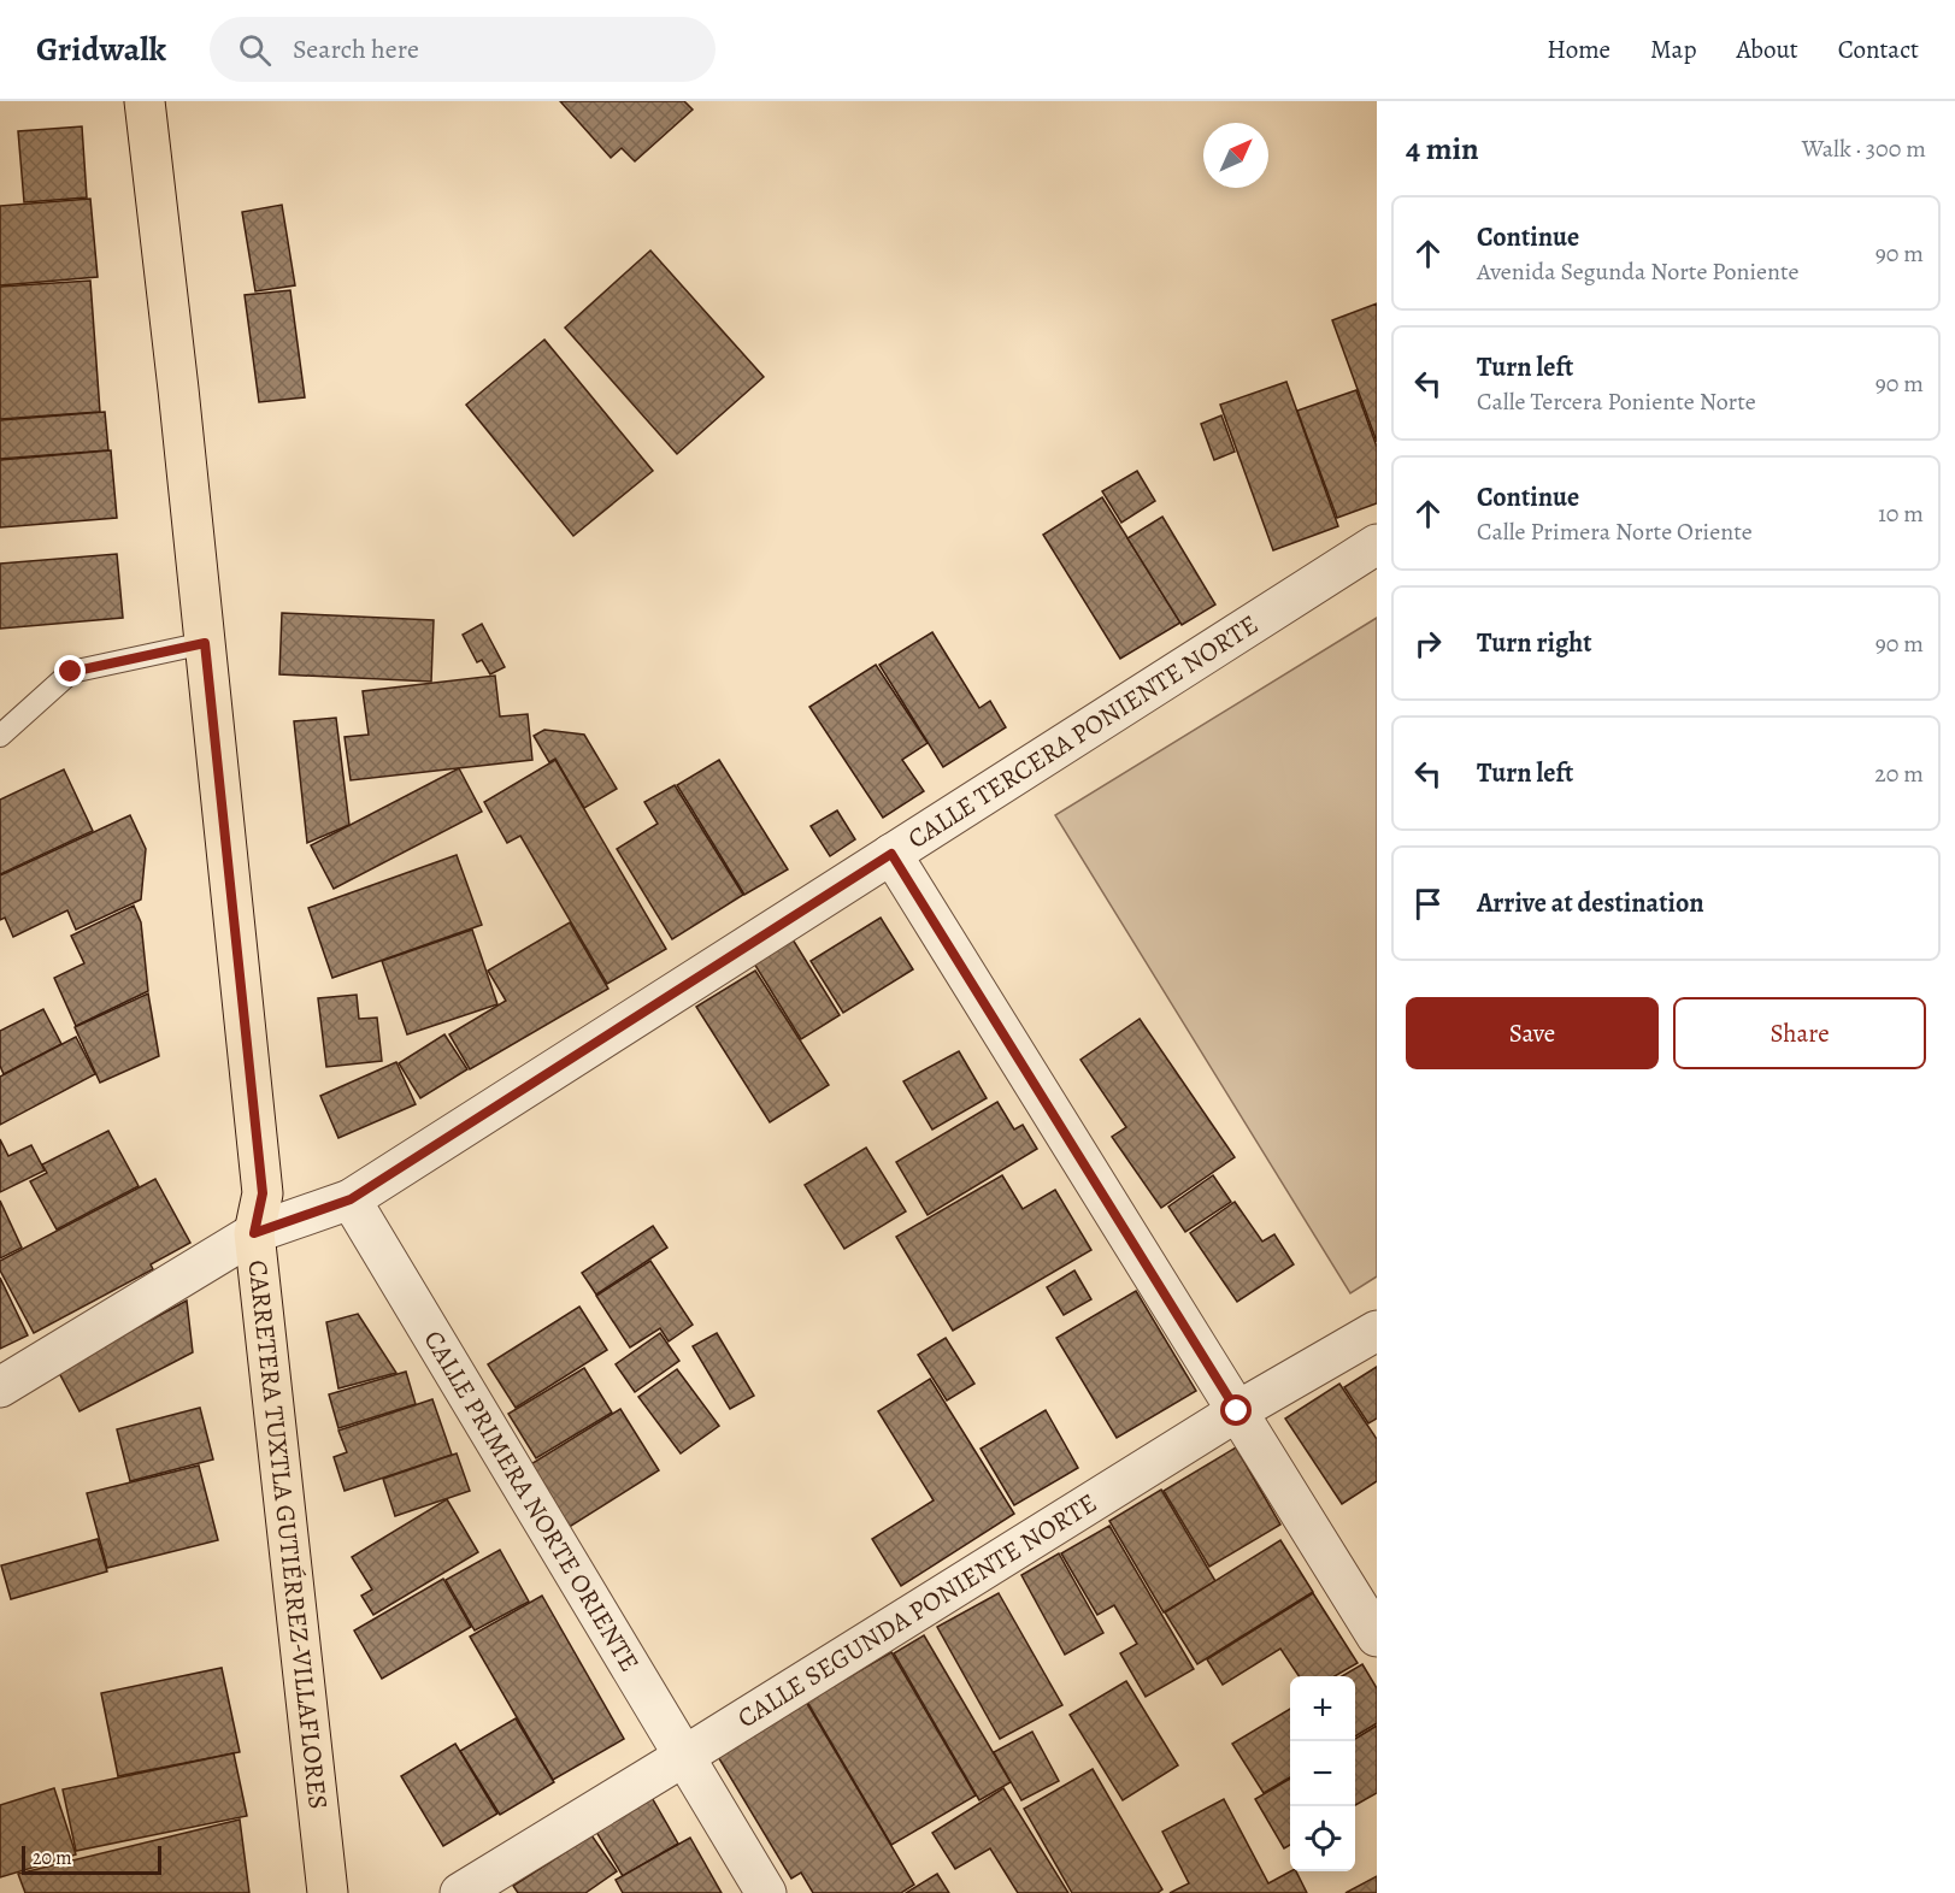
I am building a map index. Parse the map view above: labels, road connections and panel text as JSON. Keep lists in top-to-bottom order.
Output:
{
  "streets": {
    "main road": ["CARRETERA TUXTLA GUTIÉRREZ-VILLAFLORES"],
    "street": ["CALLE TERCERA PONIENTE NORTE", "CALLE PRIMERA NORTE ORIENTE", "CALLE SEGUNDA PONIENTE NORTE"]
  },
  "crossings": [
    ["CALLE TERCERA PONIENTE NORTE", "CALLE PRIMERA NORTE ORIENTE"],
    ["CALLE PRIMERA NORTE ORIENTE", "CALLE SEGUNDA PONIENTE NORTE"]
  ],
  "scale_bar": "20 m",
  "north": "top right",
  "page": {
    "header": "Gridwalk",
    "search": "Search here",
    "nav": [
      "Home",
      "Map",
      "About",
      "Contact"
    ],
    "heading": ["4 min", "Walk · 300 m"],
    "list": [
      ["Continue", "Avenida Segunda Norte Poniente", "90 m"],
      ["Turn left", "Calle Tercera Poniente Norte", "90 m"],
      ["Continue", "Calle Primera Norte Oriente", "10 m"],
      ["Turn right", "90 m"],
      ["Turn left", "20 m"],
      "Arrive at destination"
    ],
    "buttons": ["Save", "Share"],
    "map_buttons": ["+", "−"],
    "scale": "20 m"
  }
}
